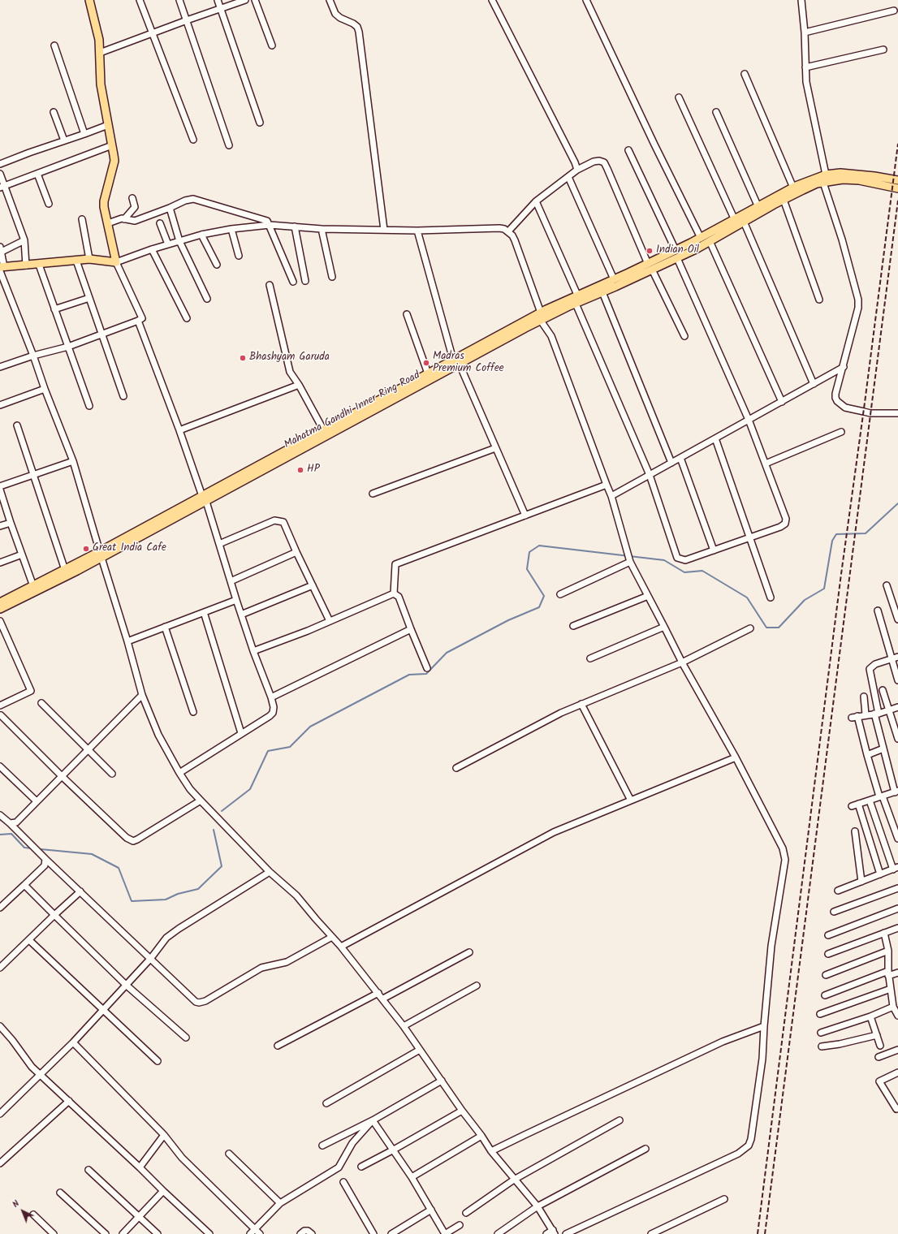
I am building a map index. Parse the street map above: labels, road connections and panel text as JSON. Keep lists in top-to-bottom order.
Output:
{
  "streets": {
    "main road": ["Mahatma Gandhi Inner Ring Road"]
  },
  "places": [
    "Indian Oil",
    "Bhashyam Garuda",
    "Madras Premium Coffee",
    "HP",
    "Great India Cafe"
  ],
  "north": "top left"
}
